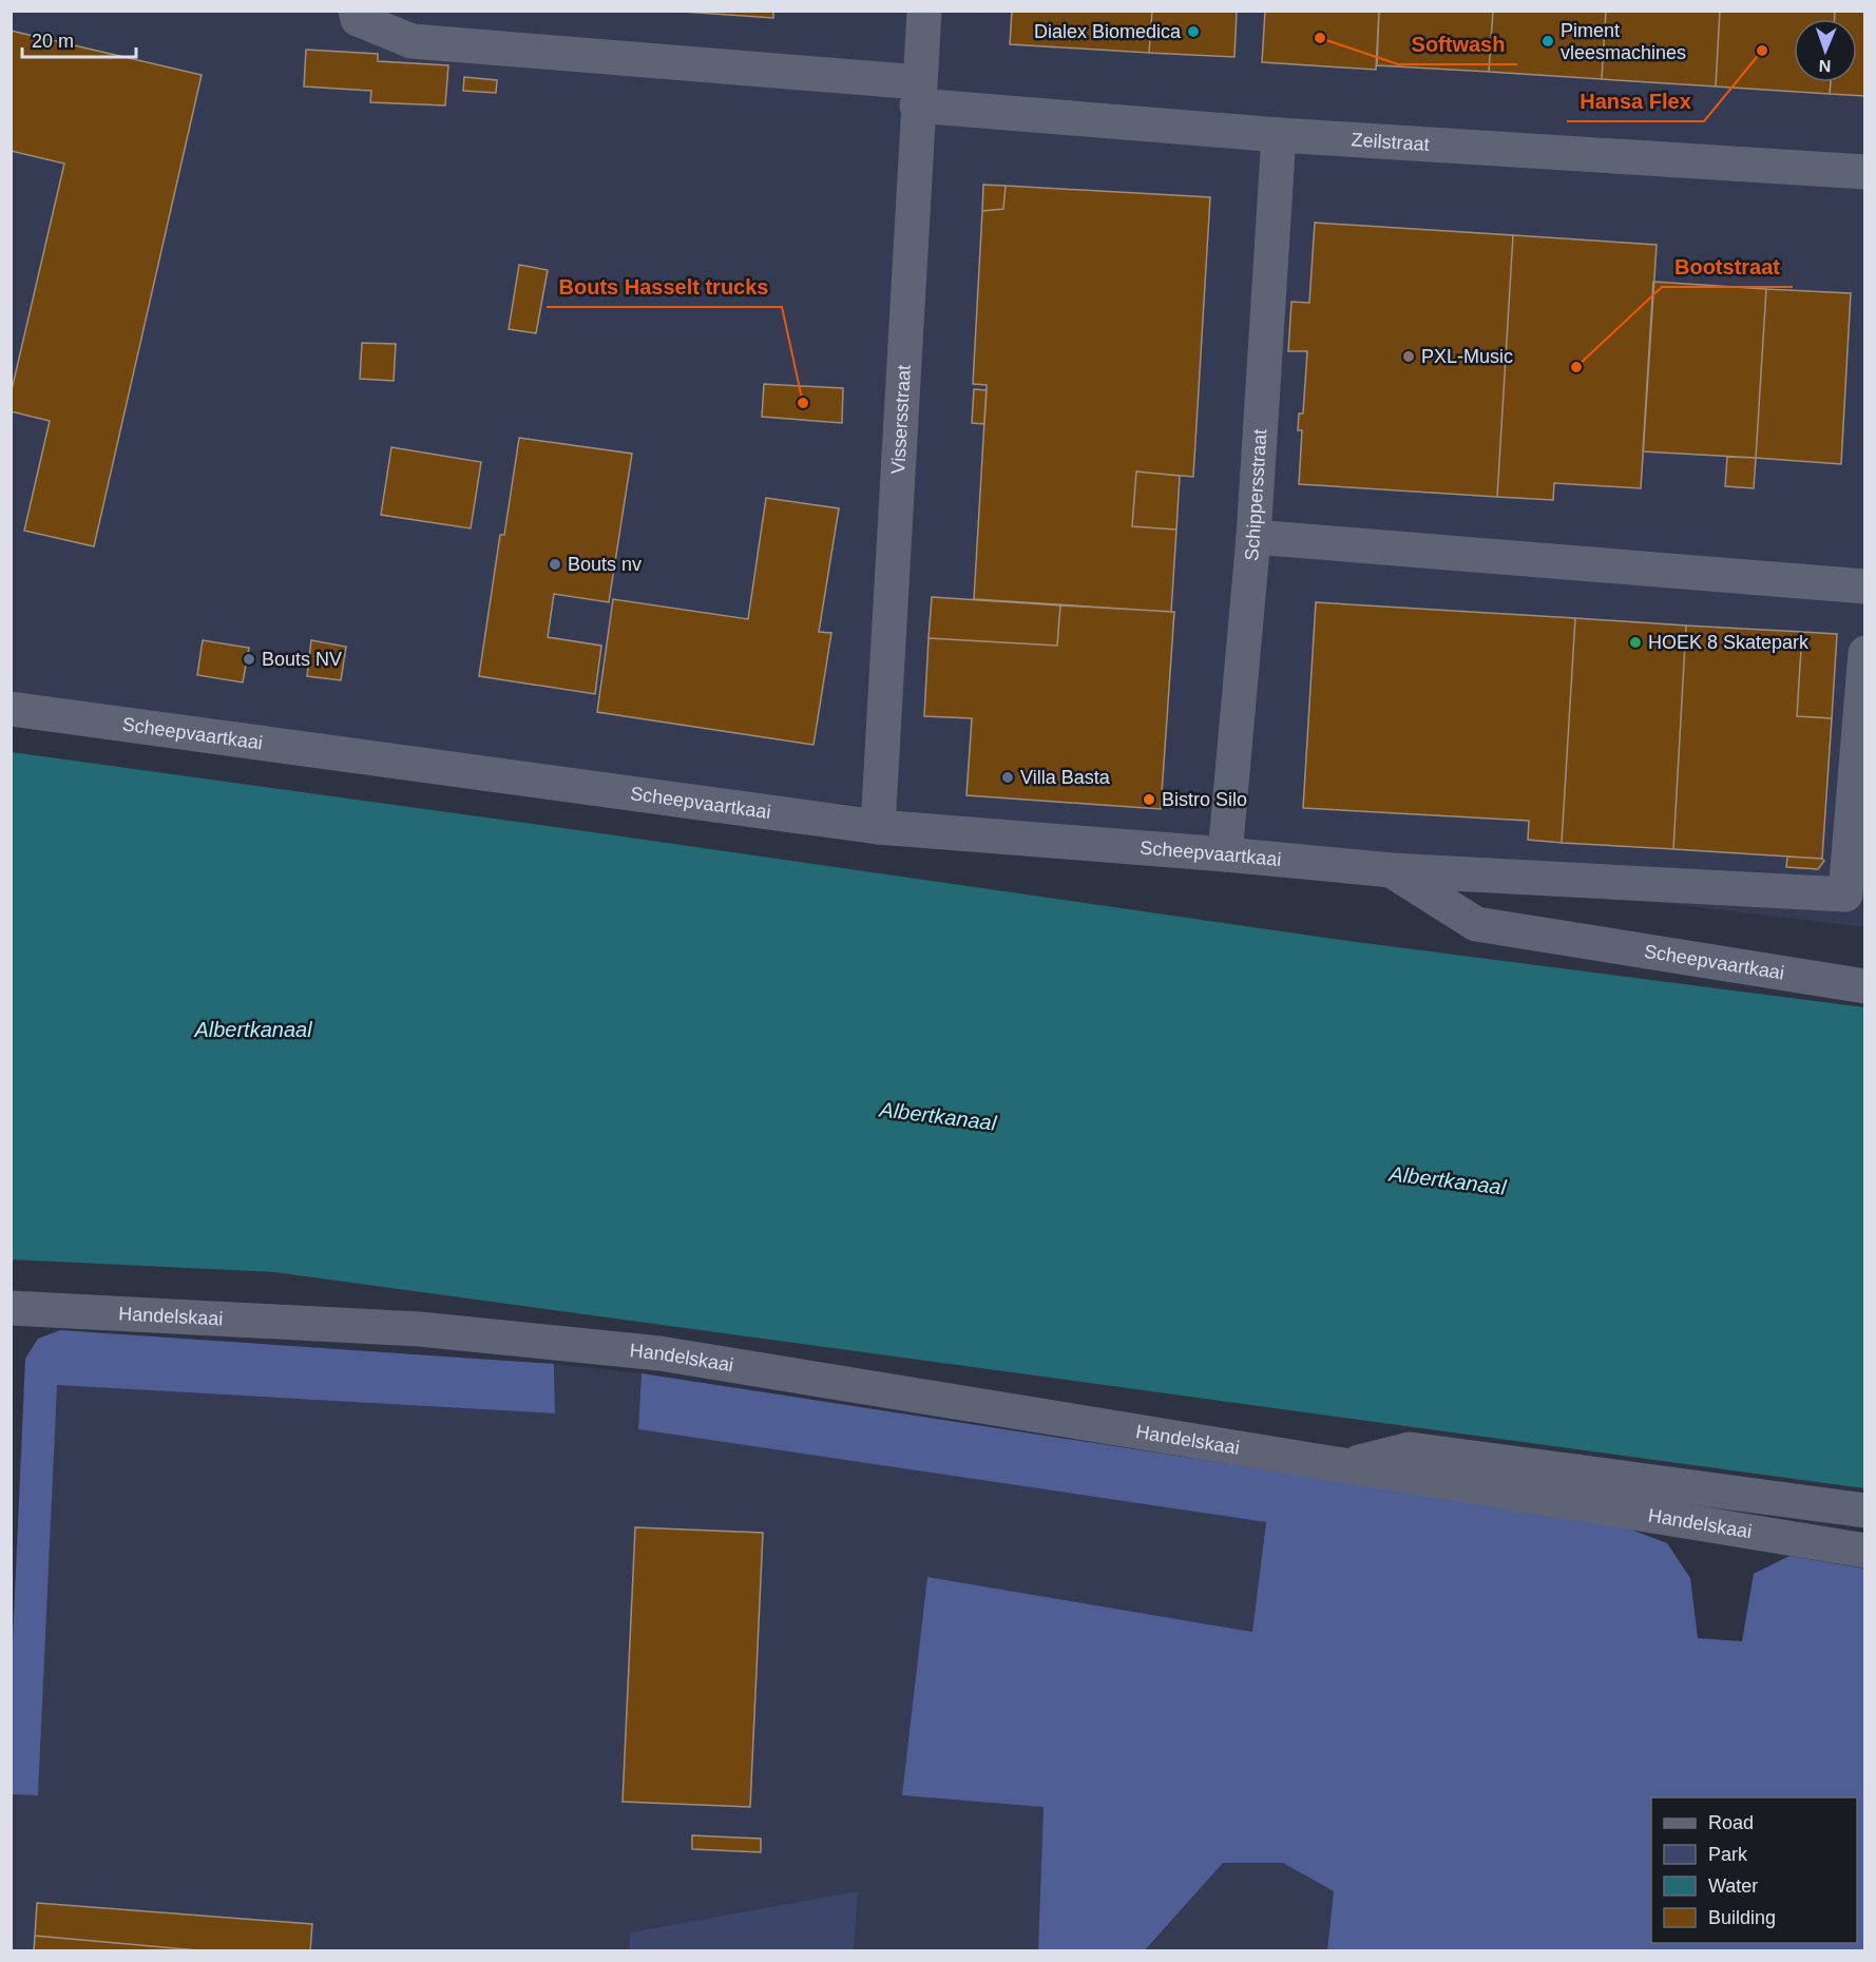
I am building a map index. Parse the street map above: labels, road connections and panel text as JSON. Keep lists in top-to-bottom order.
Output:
{
  "streets": {
    "street": [
      "Zeilstraat",
      "Vissersstraat",
      "Schippersstraat",
      "Scheepvaartkaai",
      "Handelskaai"
    ]
  },
  "crossings": [
    ["Zeilstraat", "Vissersstraat"],
    ["Zeilstraat", "Schippersstraat"],
    ["Vissersstraat", "Scheepvaartkaai"],
    ["Schippersstraat", "Scheepvaartkaai"]
  ],
  "water": ["Albertkanaal"],
  "places": [
    "Dialex Biomedica",
    "Softwash",
    "Piment vleesmachines",
    "Hansa Flex",
    "PXL-Music",
    "Bootstraat",
    "Bouts Hasselt trucks",
    "Bouts nv",
    "HOEK 8 Skatepark",
    "Bouts NV",
    "Villa Basta",
    "Bistro Silo"
  ],
  "legend": [
    "Road",
    "Park",
    "Water",
    "Building"
  ],
  "scale_bar": "20 m",
  "north": "bottom"
}
